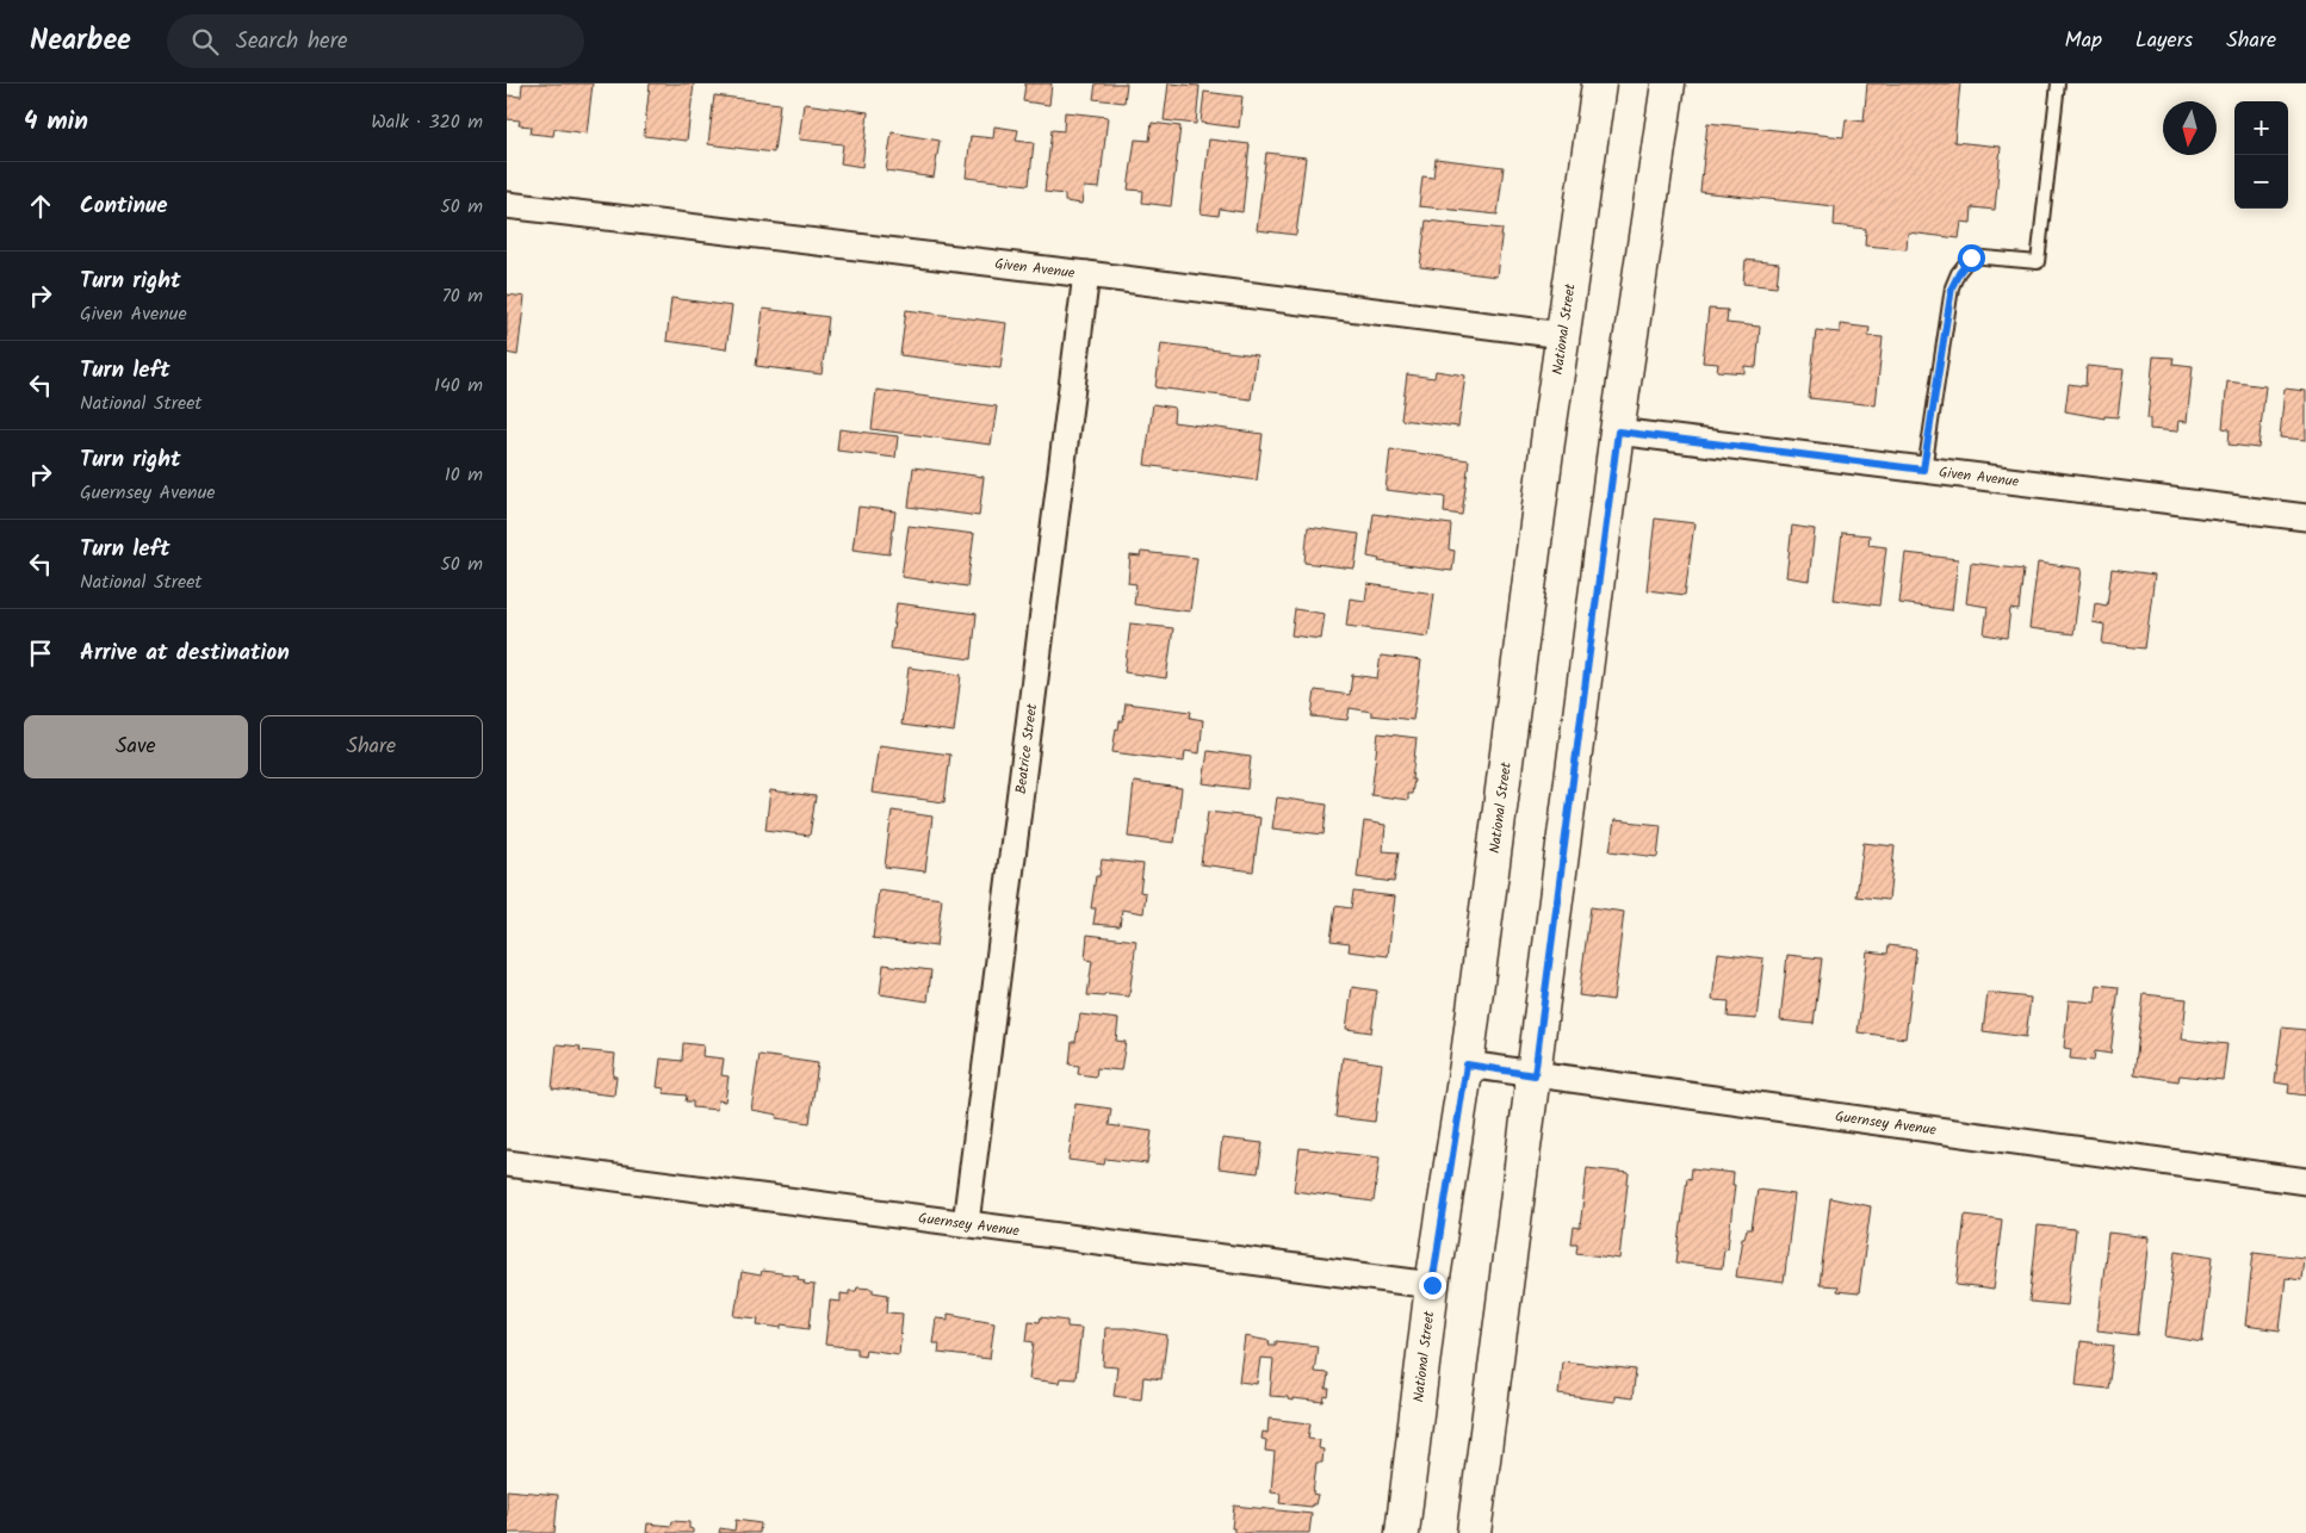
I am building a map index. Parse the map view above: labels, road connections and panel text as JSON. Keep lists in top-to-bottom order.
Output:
{
  "streets": {
    "main road": ["National Street"],
    "street": ["Given Avenue", "Beatrice Street", "Guernsey Avenue"]
  },
  "crossings": [
    ["Given Avenue", "National Street"],
    ["Given Avenue", "Beatrice Street"],
    ["National Street", "Guernsey Avenue"],
    ["Beatrice Street", "Guernsey Avenue"]
  ],
  "north": "bottom",
  "page": {
    "header": "Nearbee",
    "search": "Search here",
    "nav": ["Map", "Layers", "Share"],
    "heading": ["4 min", "Walk · 320 m"],
    "map_buttons": ["+", "−"],
    "list": [
      ["Continue", "50 m"],
      ["Turn right", "Given Avenue", "70 m"],
      ["Turn left", "National Street", "140 m"],
      ["Turn right", "Guernsey Avenue", "10 m"],
      ["Turn left", "National Street", "50 m"],
      "Arrive at destination"
    ],
    "buttons": ["Save", "Share"]
  }
}
